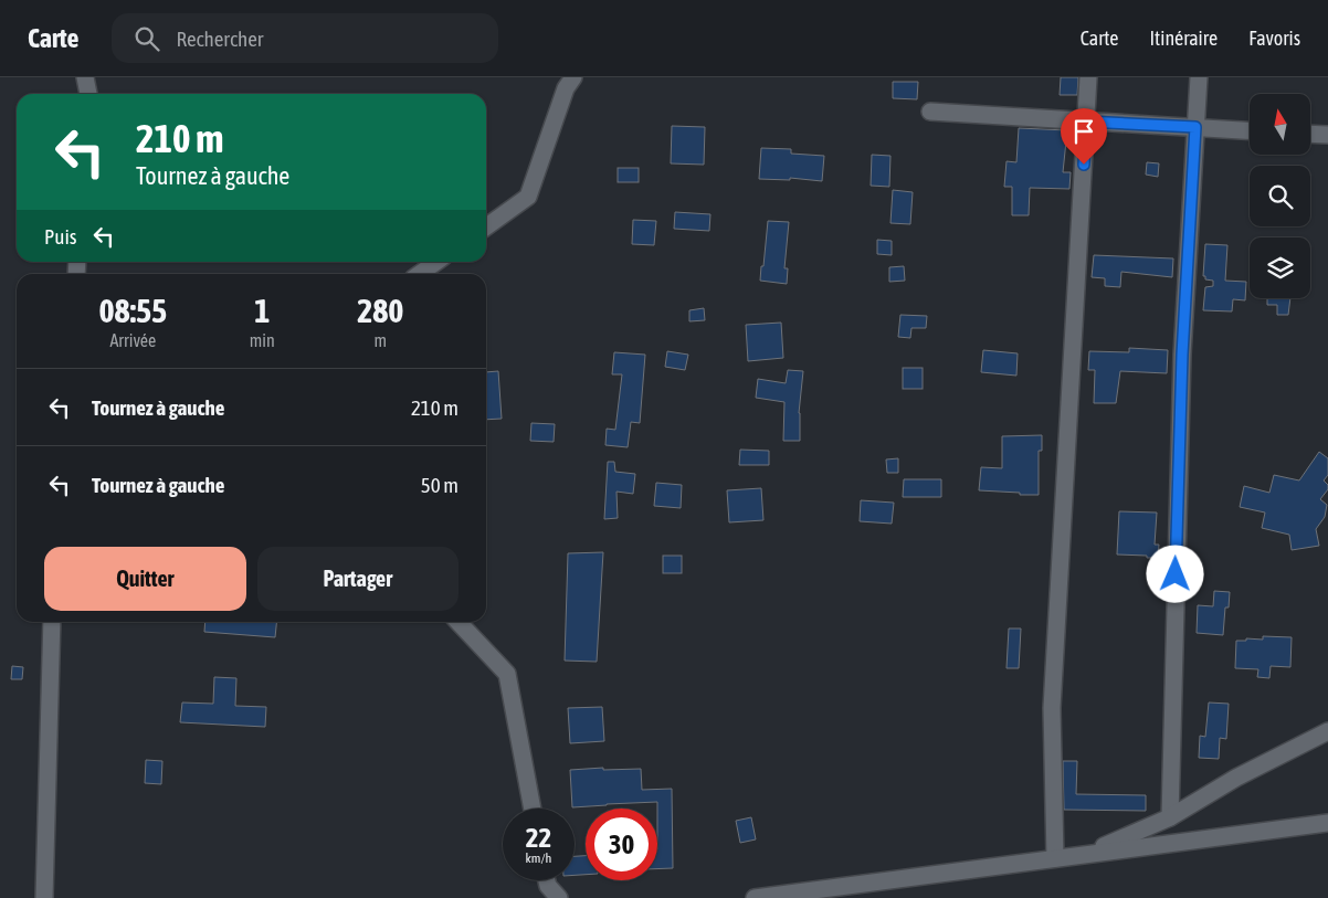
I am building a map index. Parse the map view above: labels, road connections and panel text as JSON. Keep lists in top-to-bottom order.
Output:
{
  "north": "top",
  "page": {
    "header": "Carte",
    "search": "Rechercher",
    "nav": ["Carte", "Itinéraire", "Favoris"],
    "turn": ["210 m", "Tournez à gauche"],
    "then": "Puis",
    "eta": [
      "08:55",
      "Arrivée",
      "1",
      "min",
      "280",
      "m"
    ],
    "list": [
      {
        "name": "Tournez à gauche",
        "value": "210 m"
      },
      {
        "name": "Tournez à gauche",
        "value": "50 m"
      }
    ],
    "buttons": ["Quitter", "Partager"],
    "speed": "22 km/h",
    "limit": "30"
  }
}
